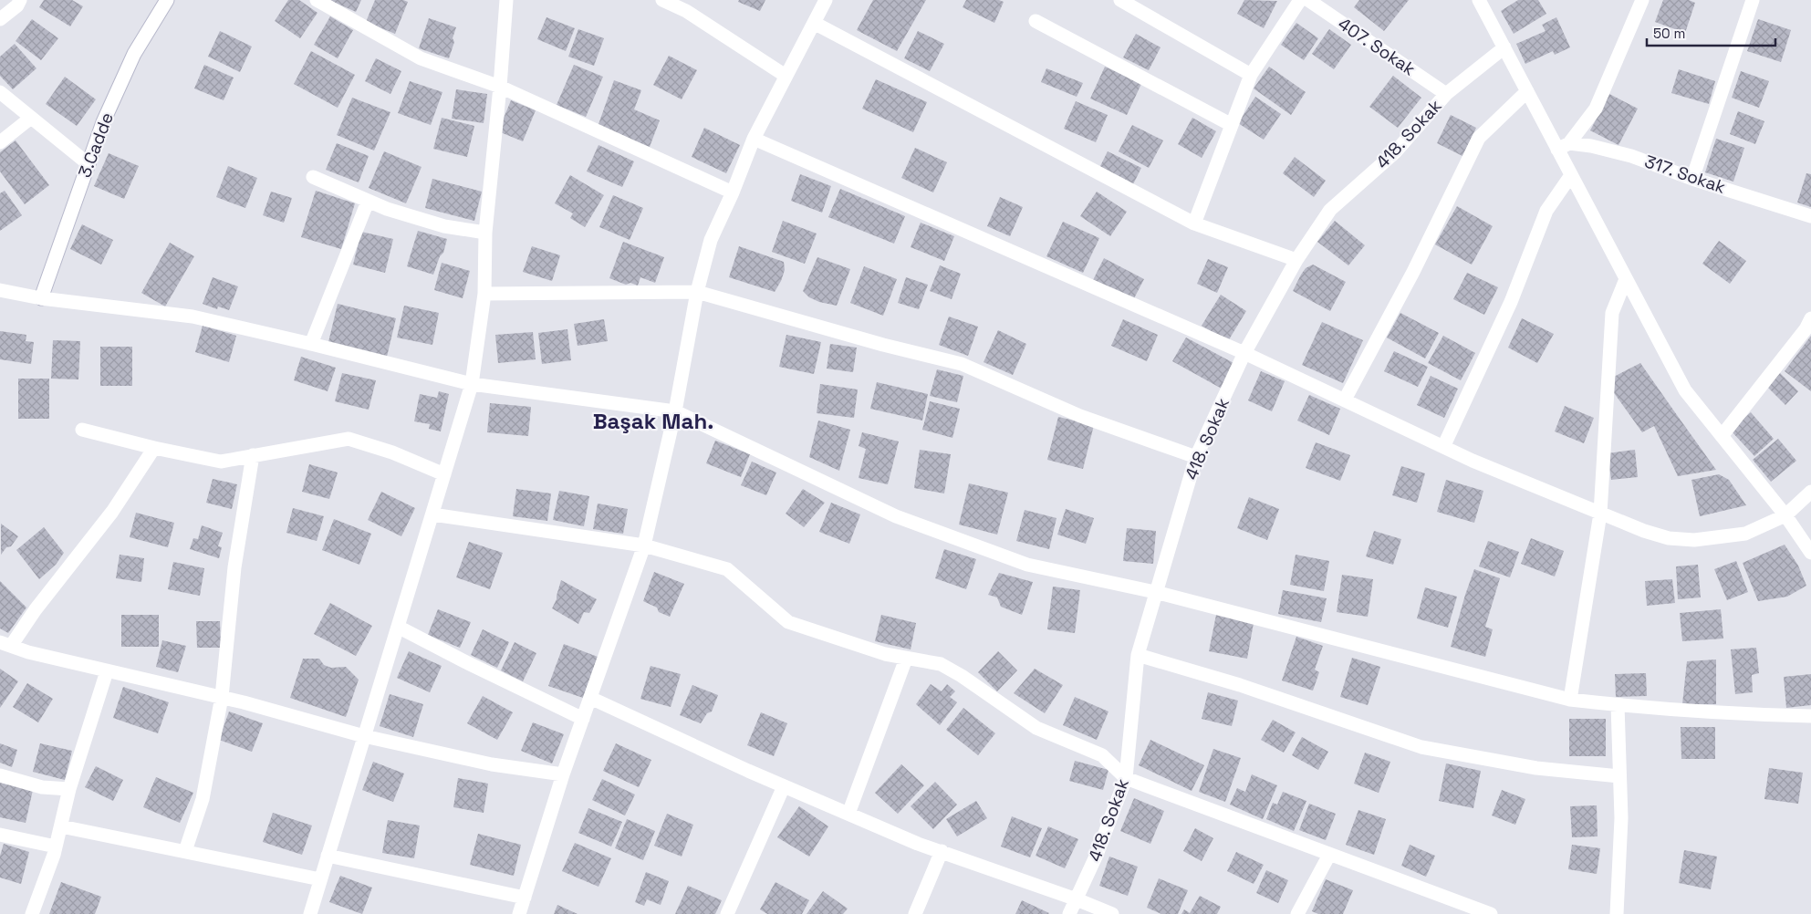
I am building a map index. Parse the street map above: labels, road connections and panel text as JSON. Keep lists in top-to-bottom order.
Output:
{
  "streets": {
    "street": [
      "407. Sokak",
      "418. Sokak",
      "3.Cadde",
      "317. Sokak"
    ]
  },
  "crossings": [
    ["407. Sokak", "418. Sokak"]
  ],
  "districts": ["Başak Mah."],
  "scale_bar": "50 m"
}
